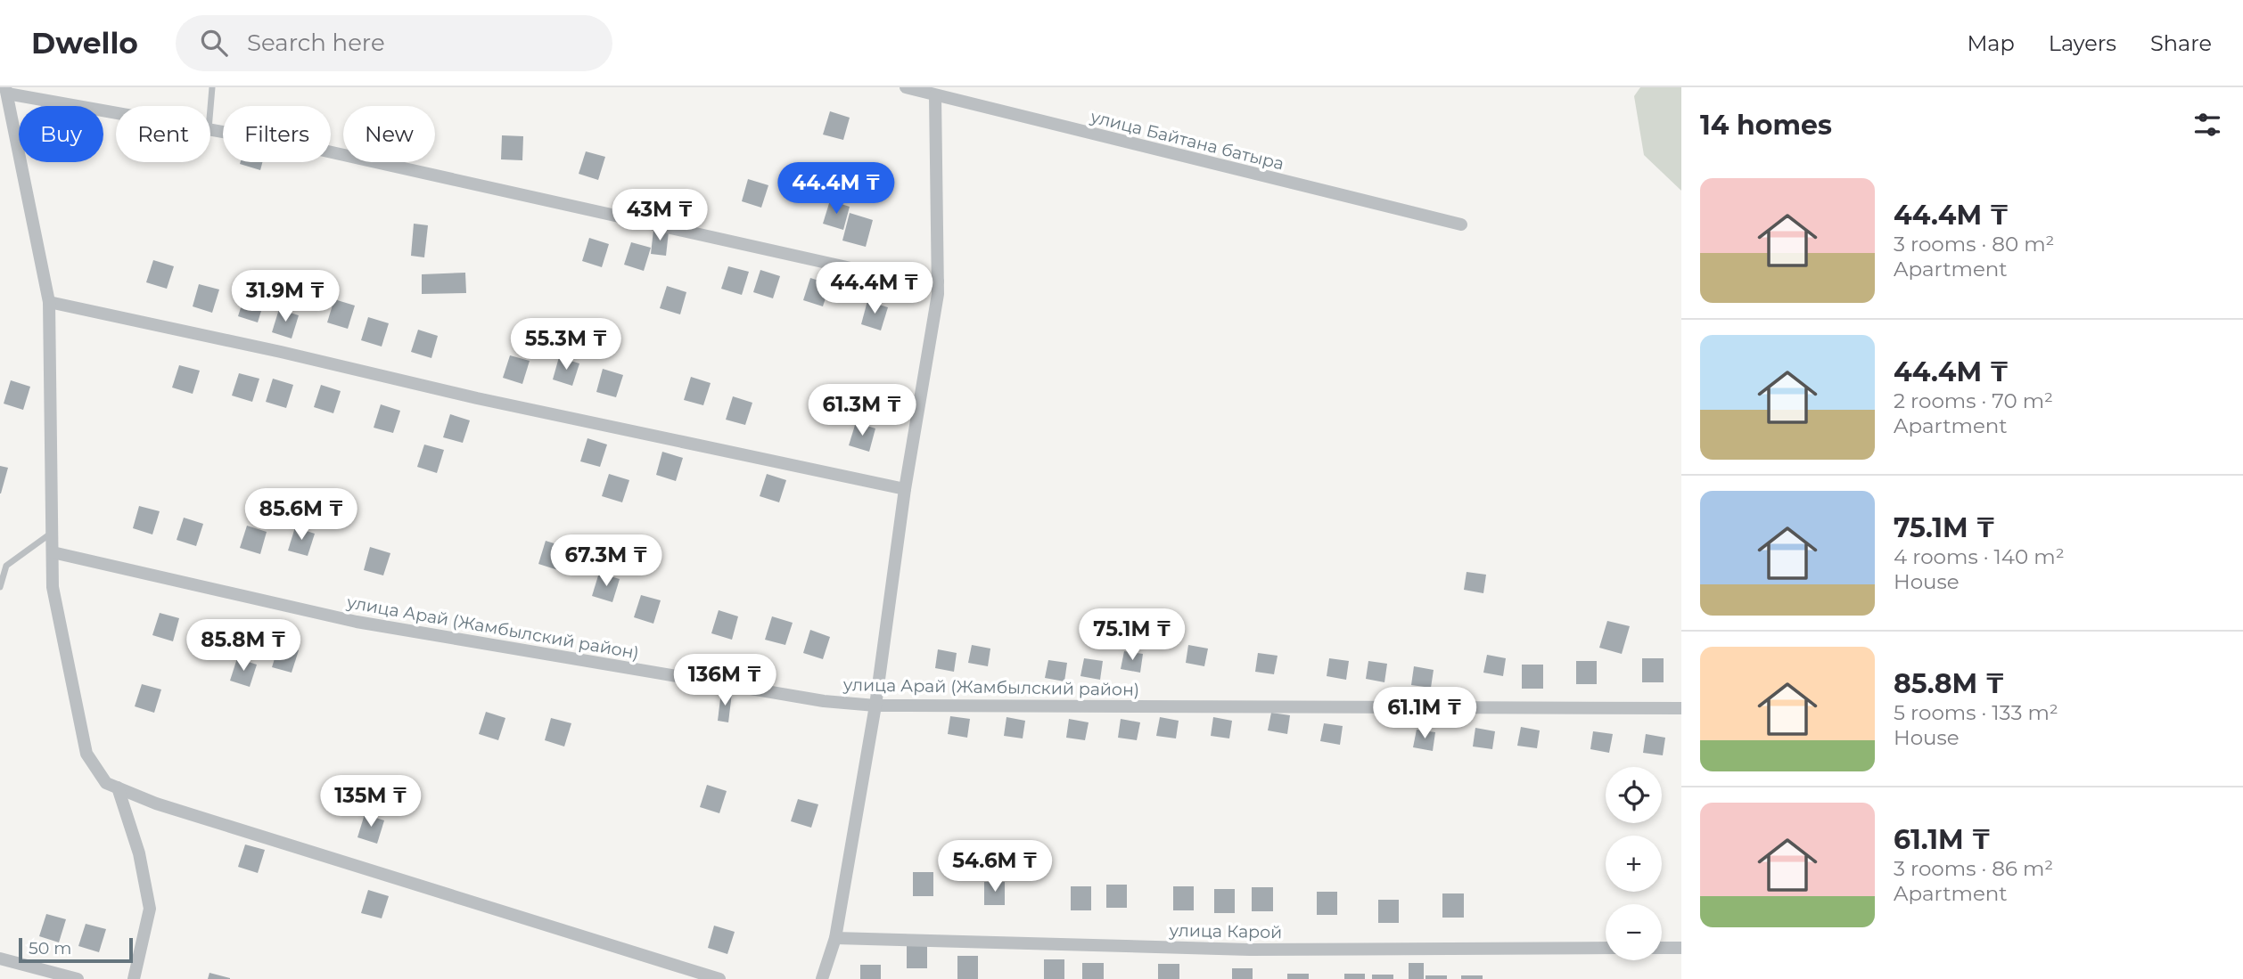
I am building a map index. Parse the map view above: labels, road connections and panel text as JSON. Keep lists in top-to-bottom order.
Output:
{
  "streets": {
    "street": ["улица Байтана батыра", "улица Арай (Жамбылский район)", "улица Карой"]
  },
  "scale_bar": "50 m",
  "page": {
    "header": "Dwello",
    "search": "Search here",
    "nav": ["Map", "Layers", "Share"],
    "heading": "14 homes",
    "chip": [
      "Buy",
      "Rent",
      "Filters",
      "New"
    ],
    "price": [
      "44.4M ₸",
      "43M ₸",
      "44.4M ₸",
      "31.9M ₸",
      "55.3M ₸",
      "61.3M ₸",
      "85.6M ₸",
      "67.3M ₸",
      "75.1M ₸",
      "85.8M ₸",
      "136M ₸",
      "61.1M ₸",
      "135M ₸",
      "54.6M ₸"
    ],
    "list": [
      {
        "name": "44.4M ₸",
        "note": "3 rooms · 80 m² · Apartment"
      },
      {
        "name": "44.4M ₸",
        "note": "2 rooms · 70 m² · Apartment"
      },
      {
        "name": "75.1M ₸",
        "note": "4 rooms · 140 m² · House"
      },
      {
        "name": "85.8M ₸",
        "note": "5 rooms · 133 m² · House"
      },
      {
        "name": "61.1M ₸",
        "note": "3 rooms · 86 m² · Apartment"
      }
    ],
    "map_buttons": ["+", "−"],
    "scale": "50 m"
  }
}
